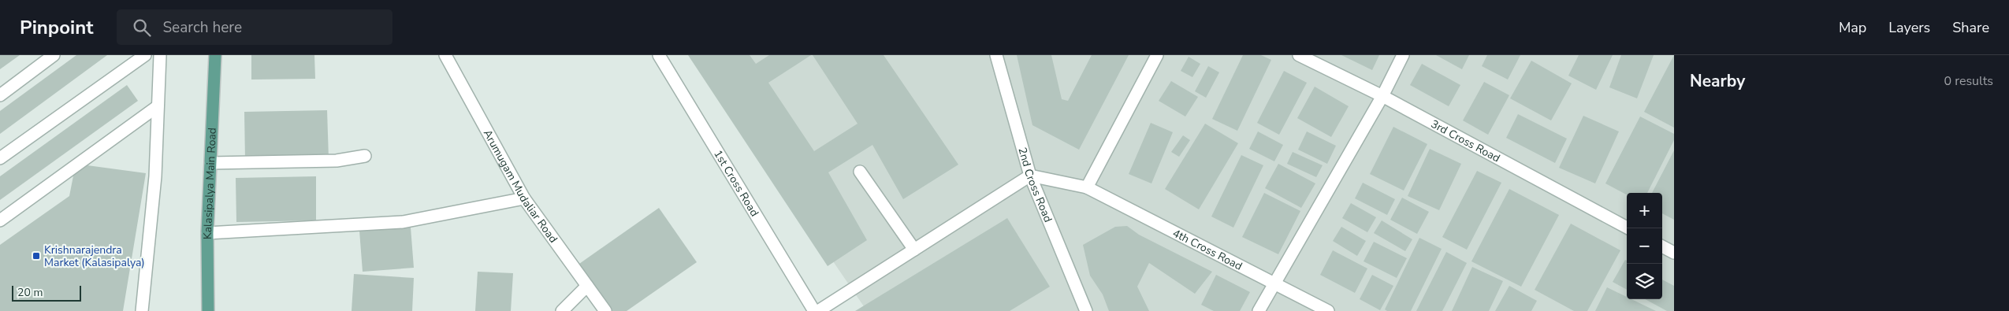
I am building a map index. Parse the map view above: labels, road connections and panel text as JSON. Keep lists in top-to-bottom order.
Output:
{
  "streets": {
    "main road": ["Kalasipalya Main Road"],
    "street": [
      "3rd Cross Road",
      "1st Cross Road",
      "2nd Cross Road",
      "Arumugam Mudaliar Road",
      "4th Cross Road"
    ]
  },
  "crossings": [
    ["2nd Cross Road", "4th Cross Road"]
  ],
  "places": {
    "transit": ["Krishnarajendra Market (Kalasipalya)"]
  },
  "scale_bar": "20 m",
  "page": {
    "header": "Pinpoint",
    "search": "Search here",
    "nav": ["Map", "Layers", "Share"],
    "heading": ["Nearby", "0 results"],
    "map_buttons": ["+", "−"],
    "scale": "20 m"
  }
}
